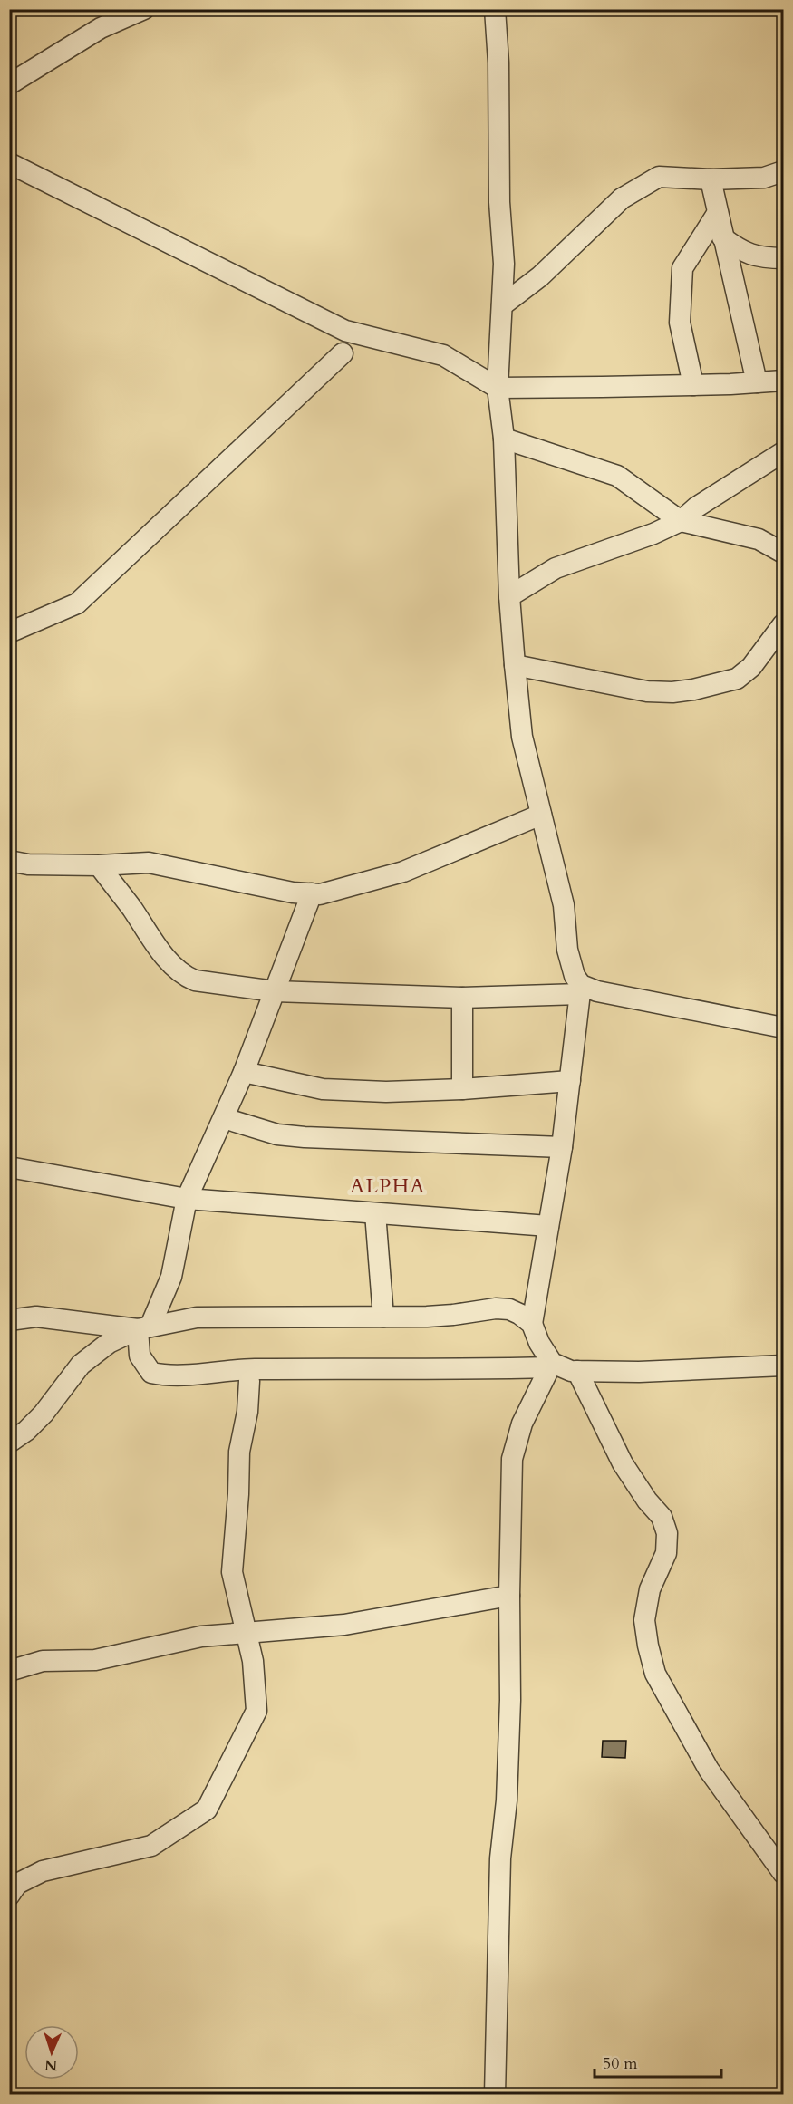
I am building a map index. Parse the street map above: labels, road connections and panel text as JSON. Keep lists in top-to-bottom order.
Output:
{
  "districts": ["ALPHA"],
  "scale_bar": "50 m",
  "north": "bottom"
}
